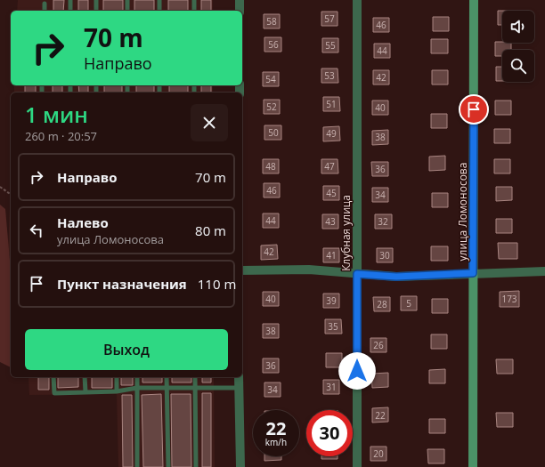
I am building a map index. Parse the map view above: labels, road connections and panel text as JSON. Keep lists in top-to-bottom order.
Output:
{
  "streets": {
    "street": ["улица Ломоносова", "Клубная улица"]
  },
  "house_numbers": [
    "57",
    "58",
    "46",
    "56",
    "55",
    "44",
    "53",
    "42",
    "54",
    "51",
    "52",
    "40",
    "50",
    "49",
    "38",
    "48",
    "47",
    "36",
    "46",
    "45",
    "34",
    "44",
    "43",
    "32",
    "42",
    "41",
    "30",
    "40",
    "173",
    "39",
    "5",
    "28",
    "35",
    "38",
    "26",
    "36",
    "31",
    "34",
    "22",
    "20"
  ],
  "page": {
    "turn": ["70 m", "Направо"],
    "heading": ["1 мин", "260 m · 20:57"],
    "list": [
      {
        "name": "Направо",
        "value": "70 m"
      },
      {
        "name": "Налево",
        "note": "улица Ломоносова",
        "value": "80 m"
      },
      {
        "name": "Пункт назначения",
        "value": "110 m"
      }
    ],
    "buttons": "Выход",
    "speed": "22 km/h",
    "limit": "30"
  }
}
